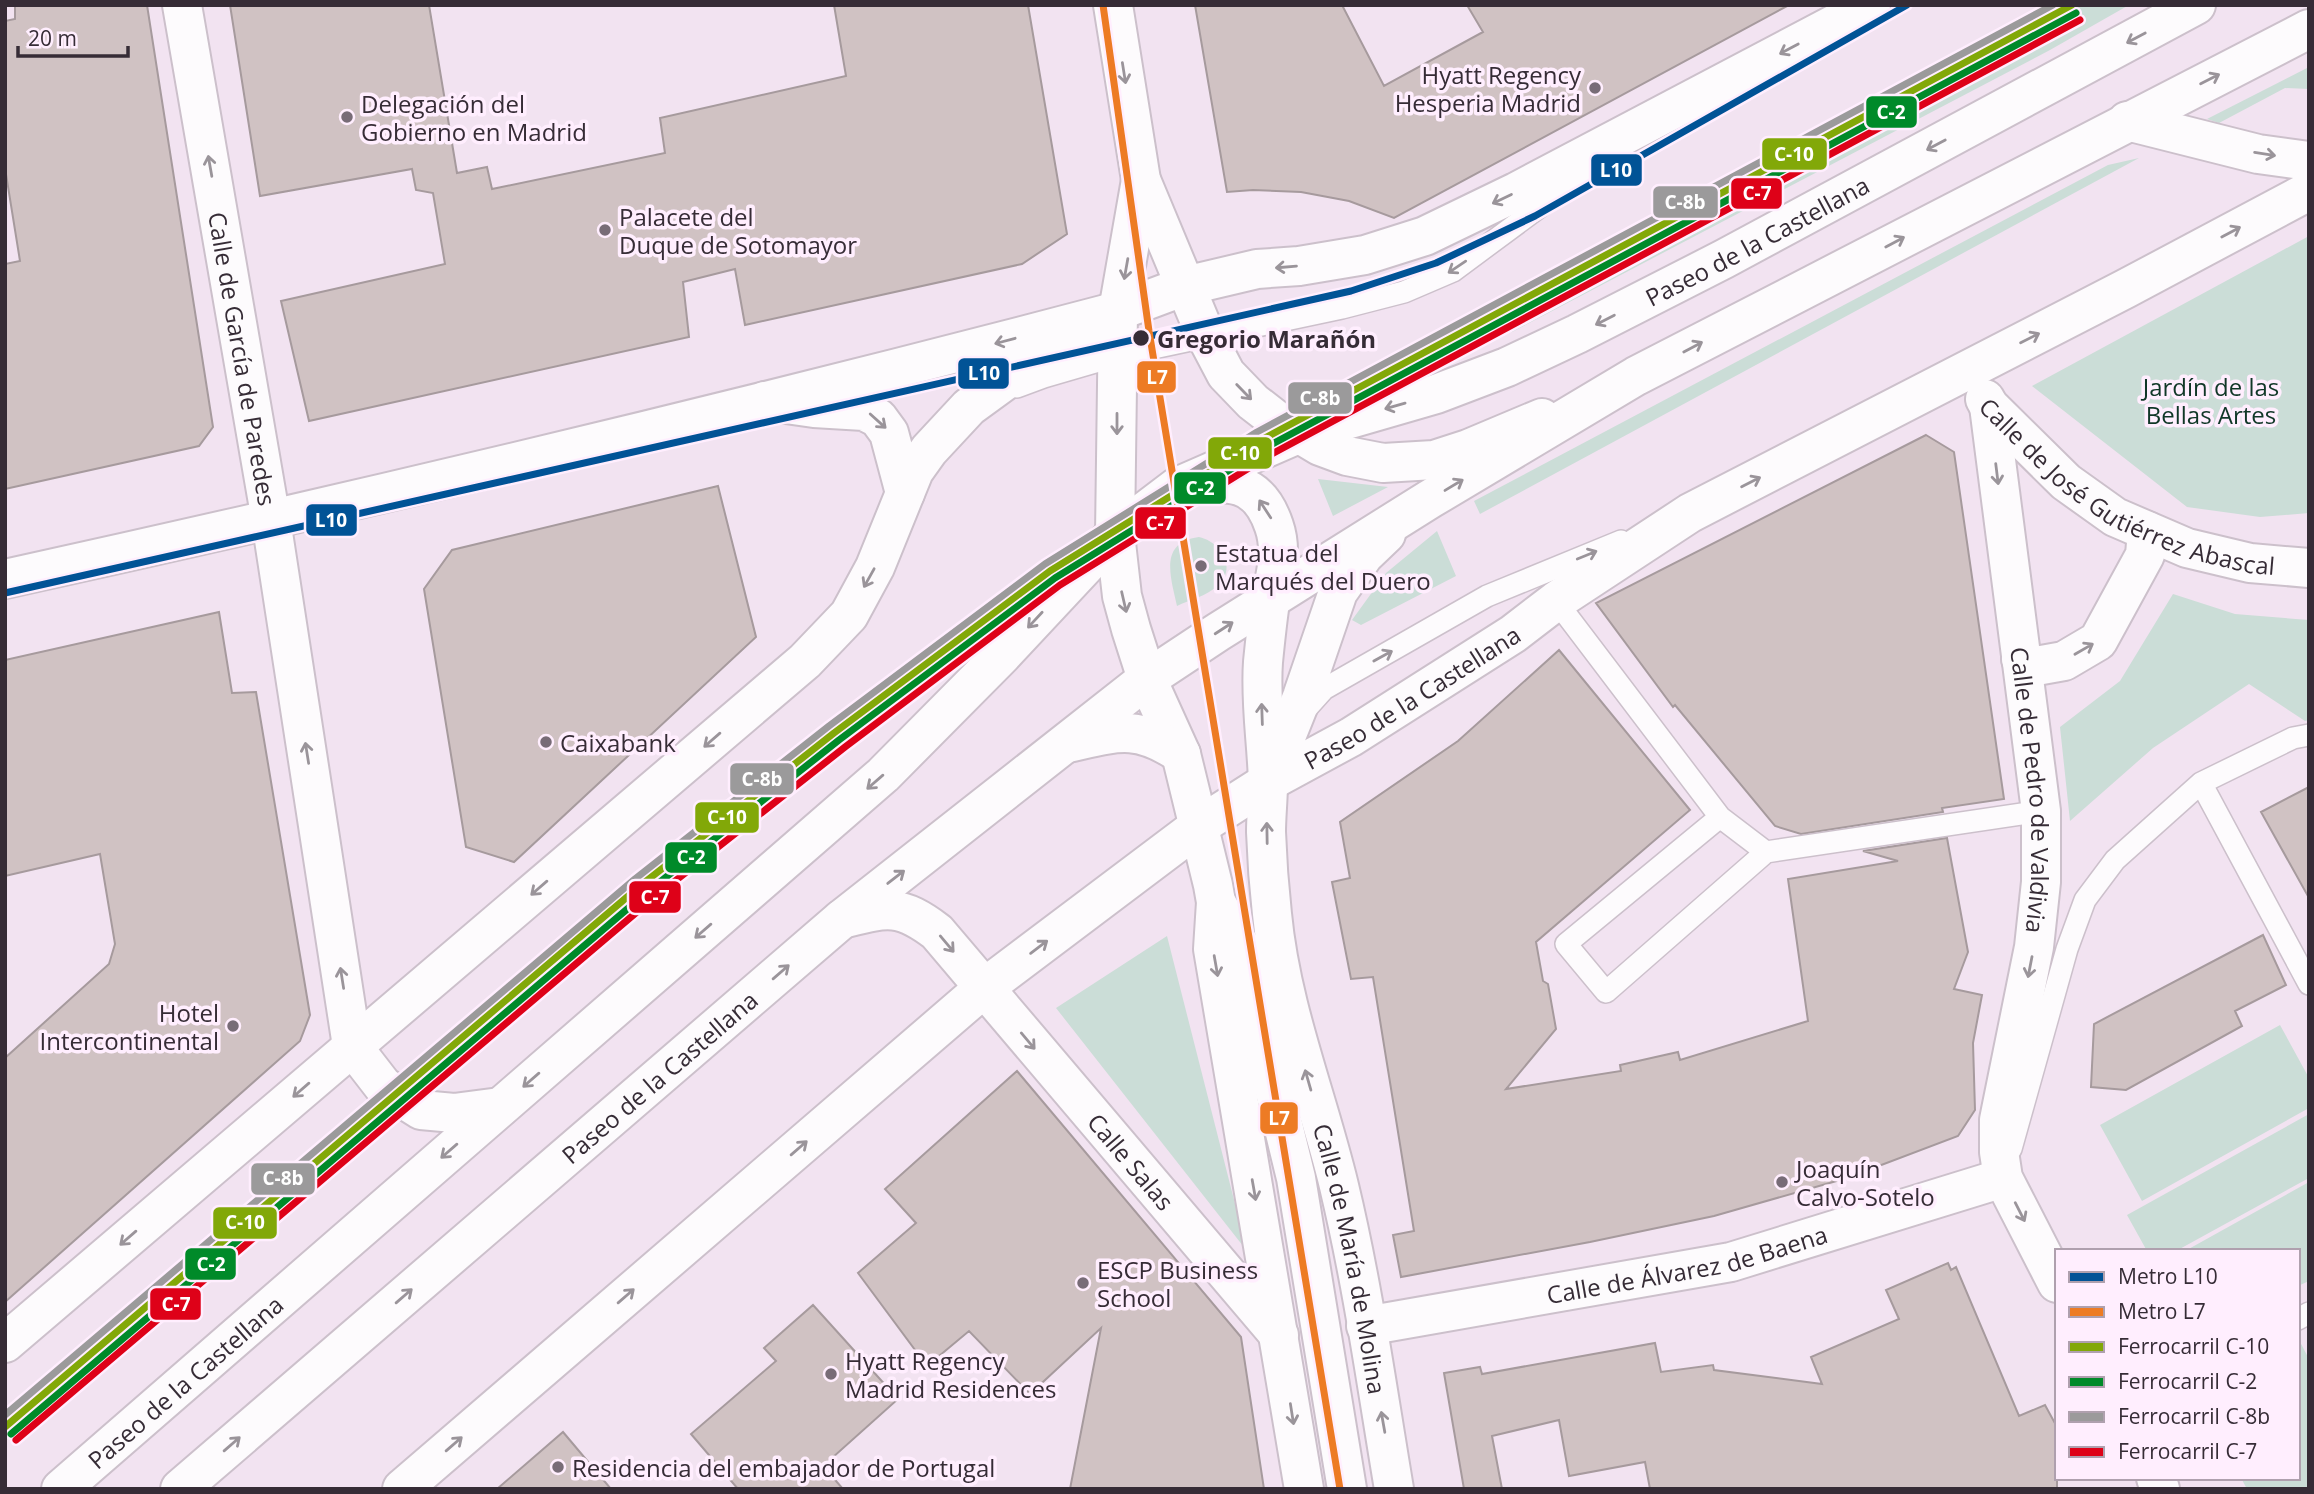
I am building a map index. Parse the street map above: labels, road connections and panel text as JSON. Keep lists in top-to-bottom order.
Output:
{
  "streets": {
    "main road": [
      "Paseo de la Castellana",
      "Calle de García de Paredes",
      "Calle de José Gutiérrez Abascal",
      "Calle de Pedro de Valdivia",
      "Calle Salas",
      "Calle de María de Molina",
      "Calle de Álvarez de Baena"
    ]
  },
  "crossings": [
    ["Paseo de la Castellana", "Calle de José Gutiérrez Abascal"],
    ["Paseo de la Castellana", "Calle Salas"],
    ["Paseo de la Castellana", "Calle de María de Molina"],
    ["Calle de José Gutiérrez Abascal", "Calle de Pedro de Valdivia"],
    ["Calle de Pedro de Valdivia", "Calle de Álvarez de Baena"],
    ["Calle Salas", "Calle de María de Molina"],
    ["Calle de María de Molina", "Calle de Álvarez de Baena"]
  ],
  "one_way": ["Calle de García de Paredes", "Calle de Pedro de Valdivia", "Calle Salas"],
  "parks": ["Jardín de las Bellas Artes"],
  "places": [
    "Hyatt Regency Hesperia Madrid",
    "Delegación del Gobierno en Madrid",
    "Palacete del Duque de Sotomayor",
    "Gregorio Marañón",
    "Estatua del Marqués del Duero",
    "Caixabank",
    "Hotel Intercontinental",
    "Joaquín Calvo-Sotelo",
    "ESCP Business School",
    "Hyatt Regency Madrid Residences",
    "Residencia del embajador de Portugal"
  ],
  "lines": [
    "metro line L10",
    "metro line L7",
    "rail line C-10",
    "rail line C-8b",
    "rail line C-2",
    "rail line C-7"
  ],
  "legend": [
    "Metro L10",
    "Metro L7",
    "Ferrocarril C-10",
    "Ferrocarril C-2",
    "Ferrocarril C-8b",
    "Ferrocarril C-7"
  ],
  "scale_bar": "20 m"
}
